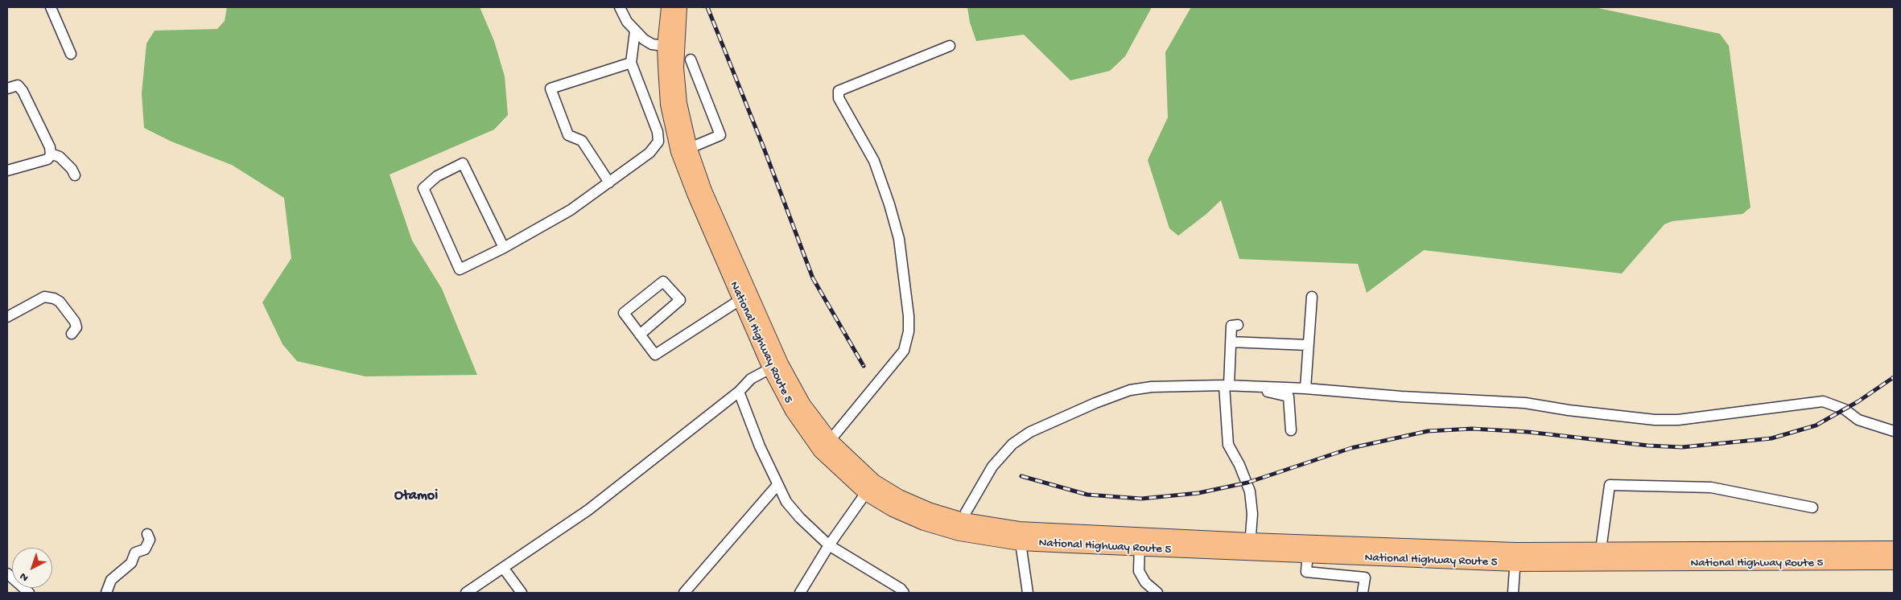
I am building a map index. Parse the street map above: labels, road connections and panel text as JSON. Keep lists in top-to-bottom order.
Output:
{
  "streets": {
    "highway": ["National Highway Route 5"]
  },
  "districts": ["Otamoi"],
  "north": "bottom left"
}
